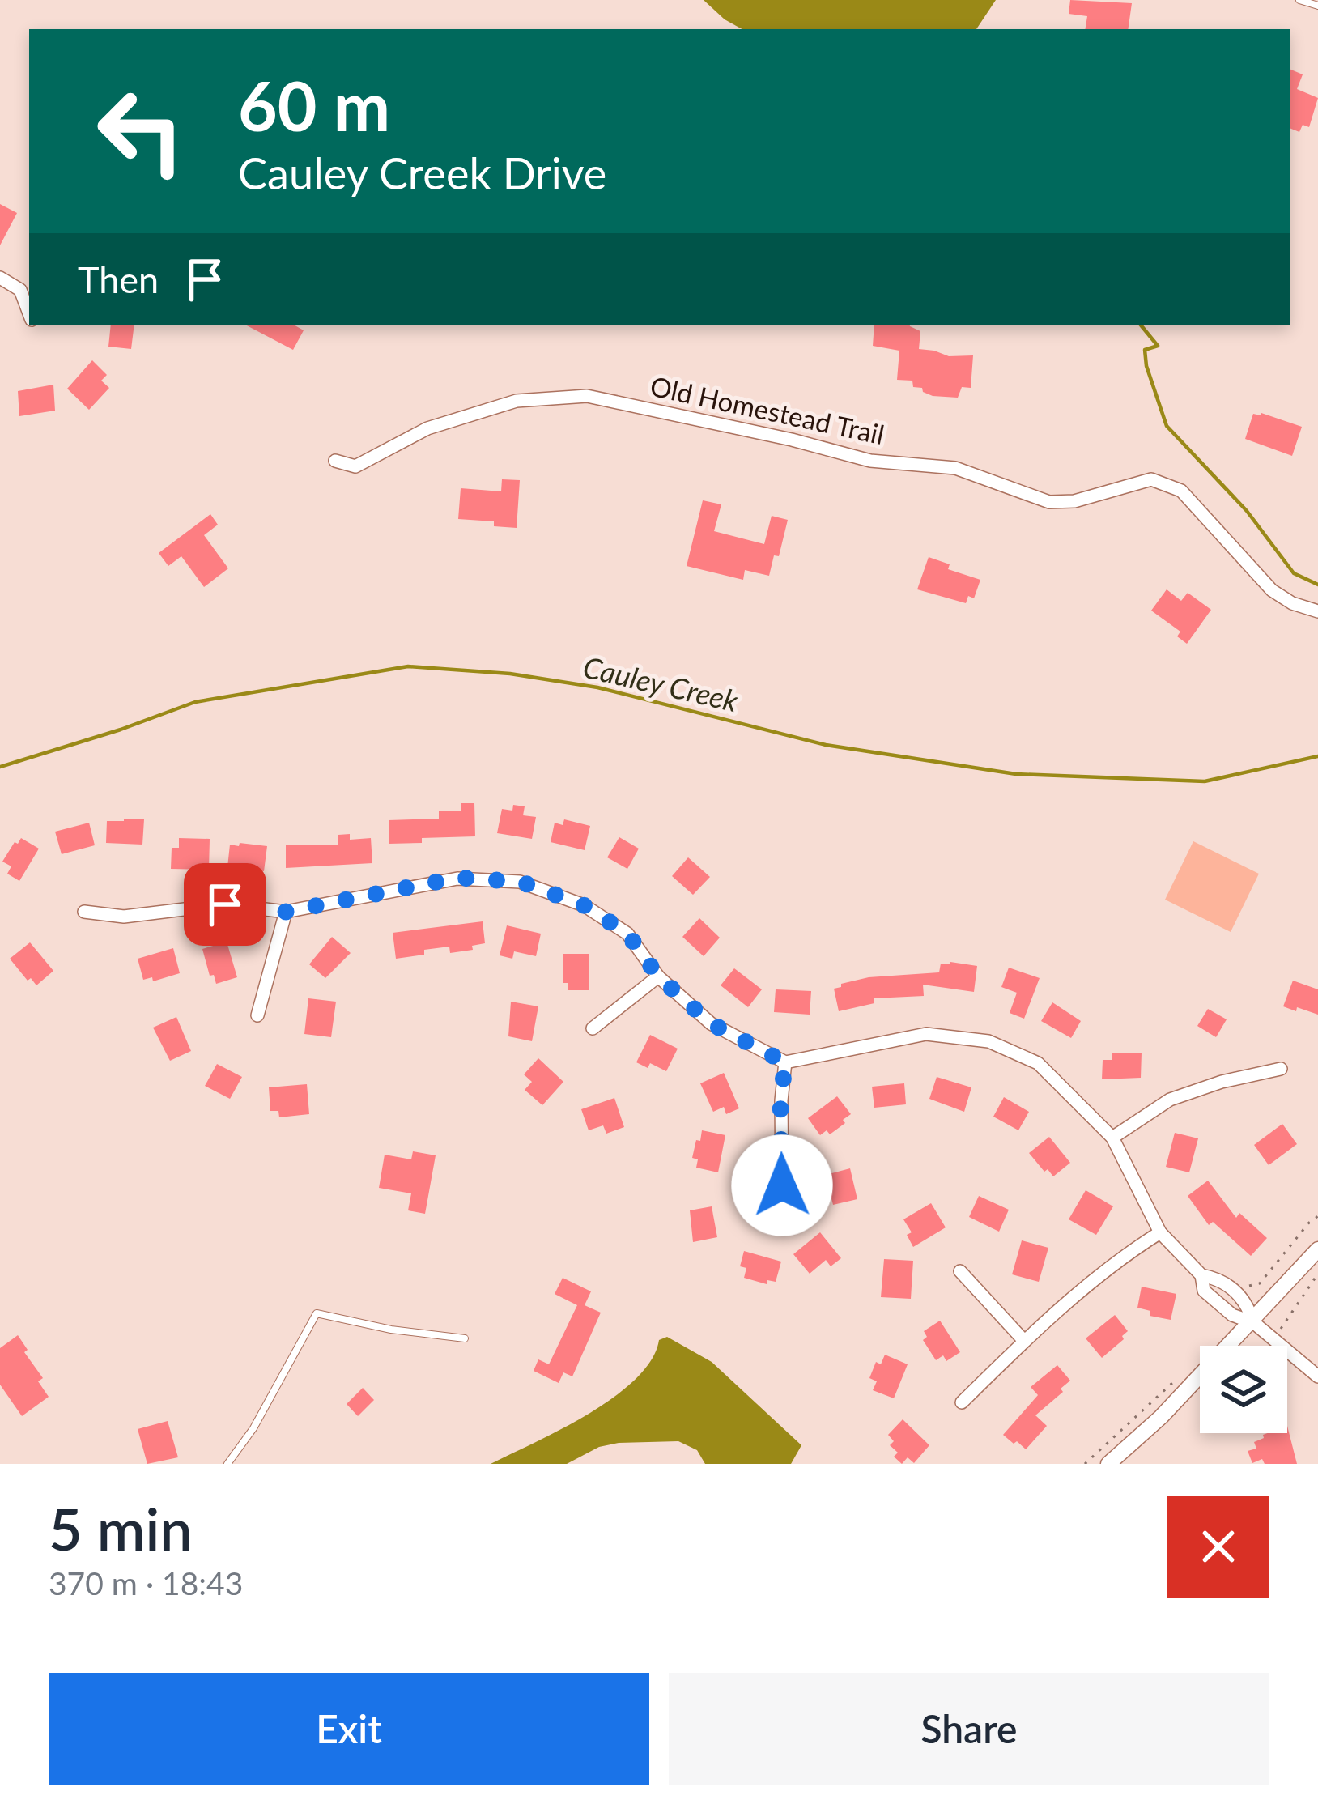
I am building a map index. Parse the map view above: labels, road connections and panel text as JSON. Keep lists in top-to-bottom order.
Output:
{
  "streets": {
    "street": ["Old Homestead Trail"]
  },
  "water": ["Cauley Creek"],
  "page": {
    "turn": ["60 m", "Cauley Creek Drive"],
    "then": "Then",
    "heading": ["5 min", "370 m · 18:43"],
    "buttons": ["Exit", "Share"]
  }
}
